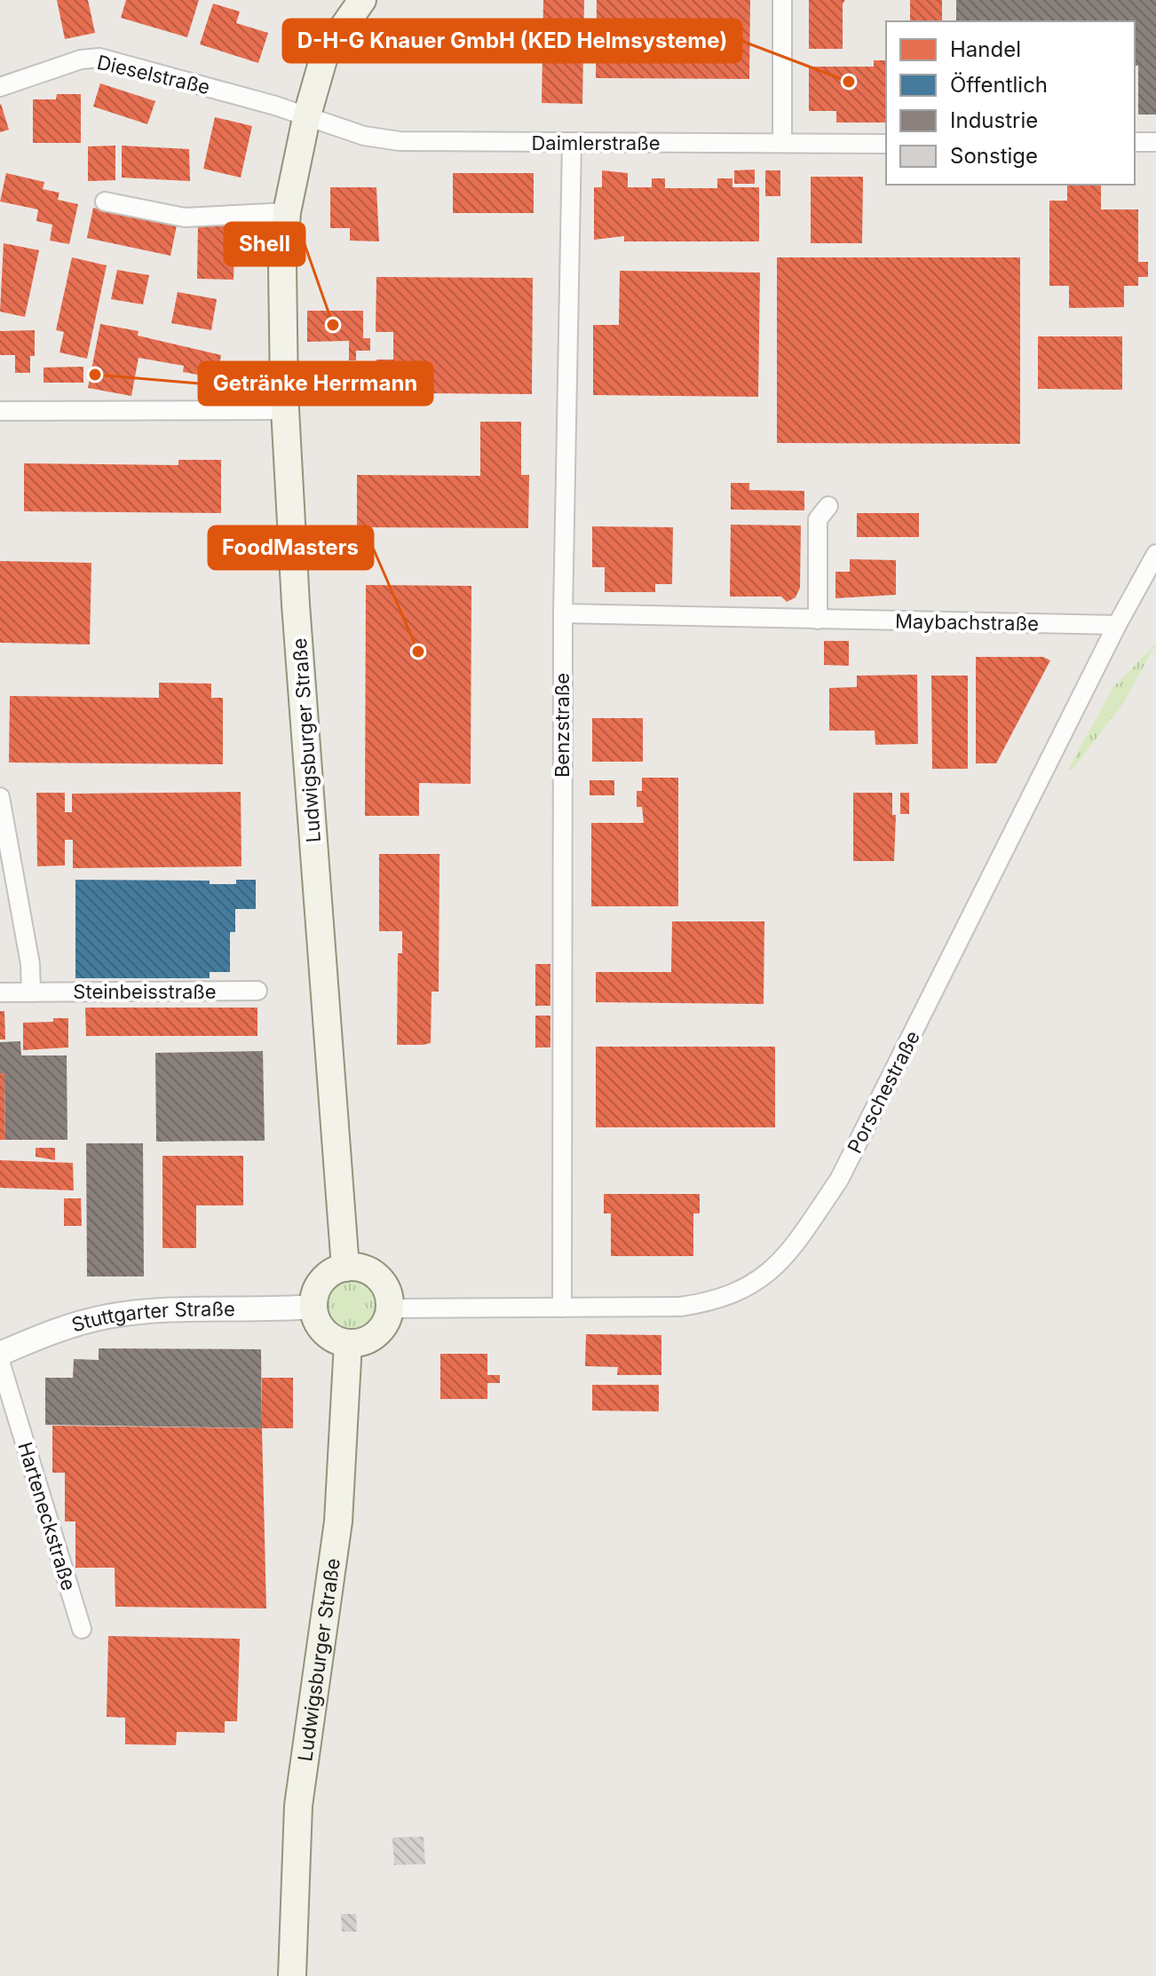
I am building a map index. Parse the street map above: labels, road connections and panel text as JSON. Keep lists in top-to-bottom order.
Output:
{
  "streets": {
    "main road": ["Ludwigsburger Straße"],
    "street": [
      "Dieselstraße",
      "Daimlerstraße",
      "Maybachstraße",
      "Benzstraße",
      "Steinbeisstraße",
      "Porschestraße",
      "Stuttgarter Straße",
      "Harteneckstraße"
    ]
  },
  "crossings": [
    ["Dieselstraße", "Daimlerstraße"],
    ["Dieselstraße", "Ludwigsburger Straße"],
    ["Daimlerstraße", "Benzstraße"],
    ["Daimlerstraße", "Ludwigsburger Straße"],
    ["Maybachstraße", "Benzstraße"],
    ["Maybachstraße", "Porschestraße"],
    ["Benzstraße", "Porschestraße"],
    ["Ludwigsburger Straße", "Porschestraße"],
    ["Ludwigsburger Straße", "Stuttgarter Straße"],
    ["Porschestraße", "Stuttgarter Straße"]
  ],
  "places": [
    "D-H-G Knauer GmbH (KED Helmsysteme)",
    "Shell",
    "Getränke Herrmann",
    "FoodMasters"
  ],
  "legend": [
    "Handel",
    "Öffentlich",
    "Industrie",
    "Sonstige"
  ]
}
